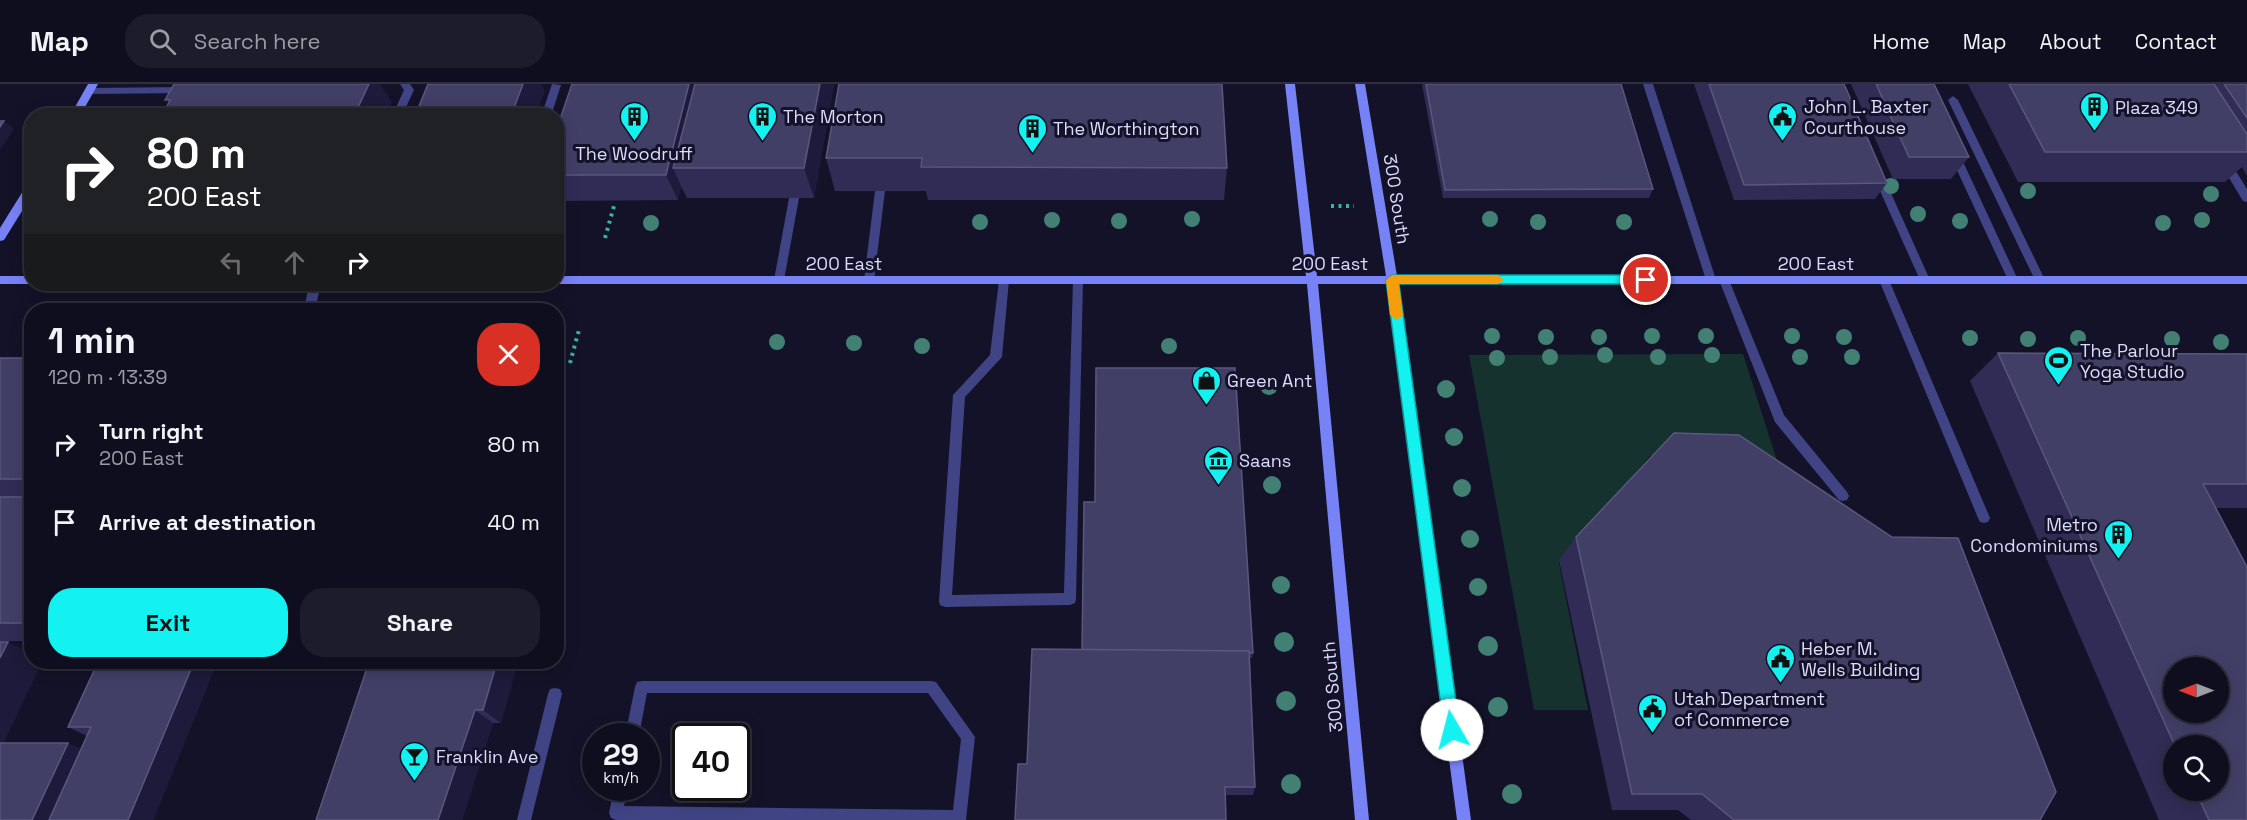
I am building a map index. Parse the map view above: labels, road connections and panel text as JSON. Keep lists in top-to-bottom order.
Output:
{
  "streets": {
    "street": ["300 South", "200 East"]
  },
  "crossings": [
    ["300 South", "200 East"]
  ],
  "places": {
    "building": [
      "Plaza 349",
      "The Woodruff",
      "The Morton",
      "The Worthington",
      "Metro Condominiums"
    ],
    "public building": ["John L. Baxter Courthouse", "Heber M. Wells Building", "Utah Department of Commerce"],
    "sports": ["The Parlour Yoga Studio"],
    "shop": ["Green Ant"],
    "museum": ["Saans"],
    "bar": ["Franklin Ave"]
  },
  "north": "left",
  "page": {
    "header": "Map",
    "search": "Search here",
    "nav": [
      "Home",
      "Map",
      "About",
      "Contact"
    ],
    "turn": ["80 m", "200 East"],
    "heading": ["1 min", "120 m · 13:39"],
    "list": [
      {
        "name": "Turn right",
        "note": "200 East",
        "value": "80 m"
      },
      {
        "name": "Arrive at destination",
        "value": "40 m"
      }
    ],
    "buttons": ["Exit", "Share"],
    "speed": "29 km/h",
    "limit": "40"
  }
}
